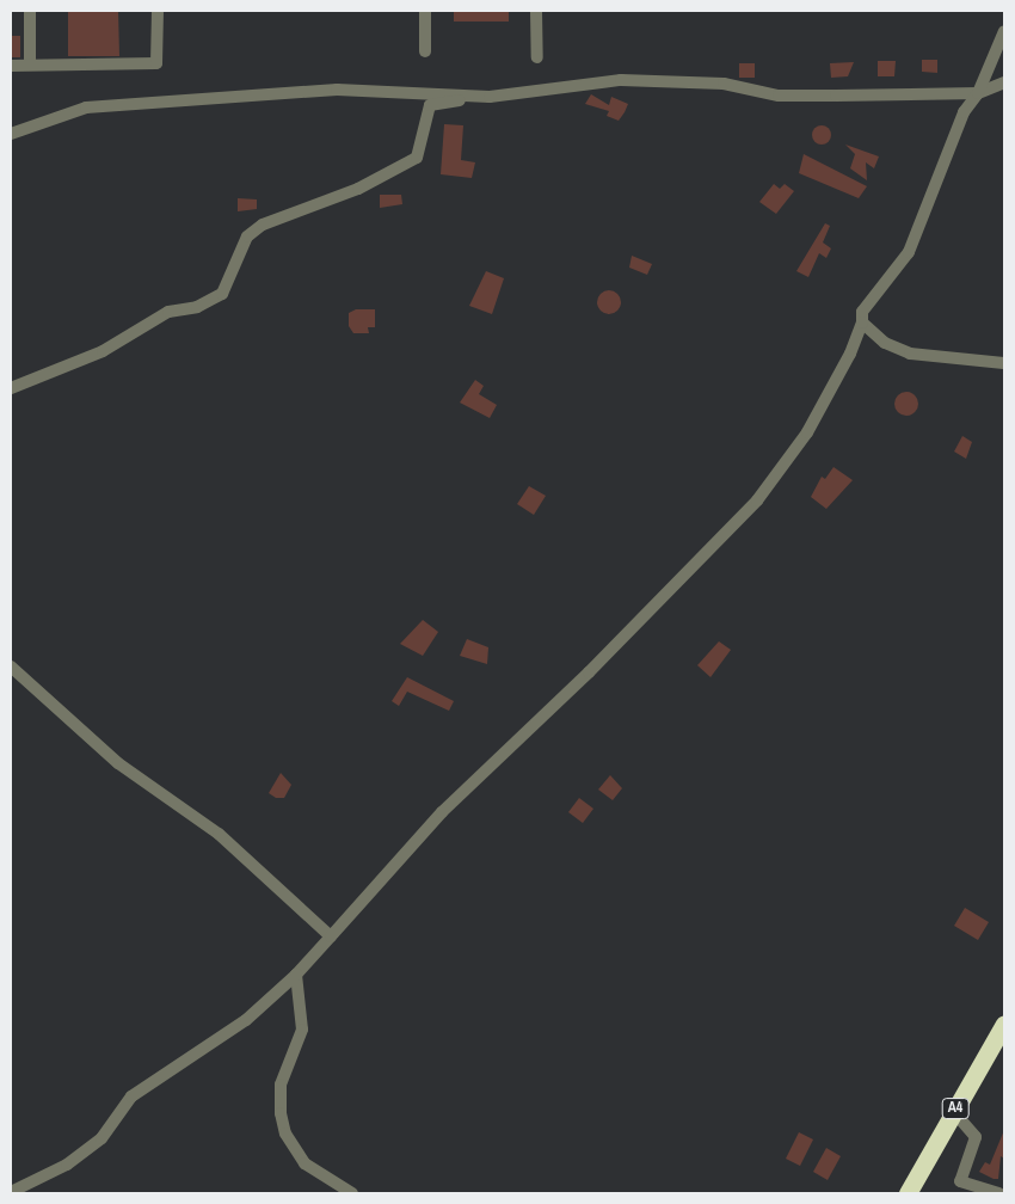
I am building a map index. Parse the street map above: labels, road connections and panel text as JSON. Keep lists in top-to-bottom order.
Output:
{
  "streets": {
    "highway": ["A4"]
  }
}
